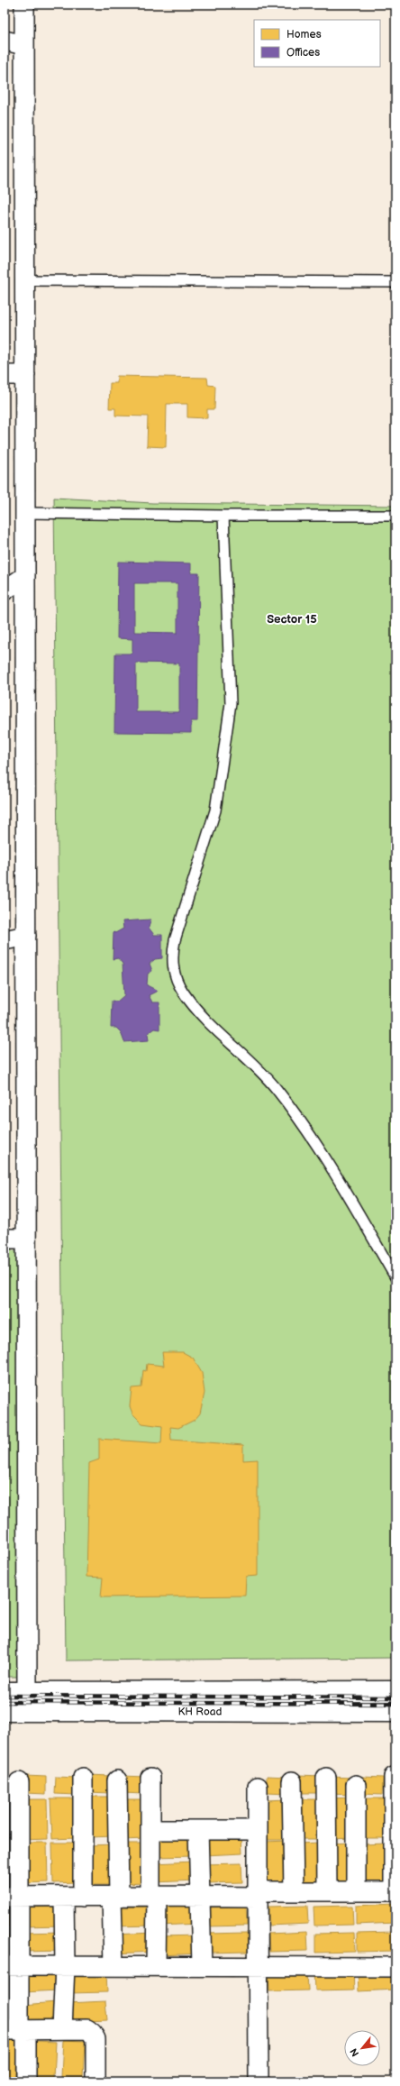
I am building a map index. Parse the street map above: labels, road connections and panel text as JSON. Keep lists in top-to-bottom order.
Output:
{
  "streets": {
    "main road": ["KH Road"]
  },
  "districts": ["Sector 15"],
  "legend": ["Homes", "Offices"],
  "north": "bottom left"
}
